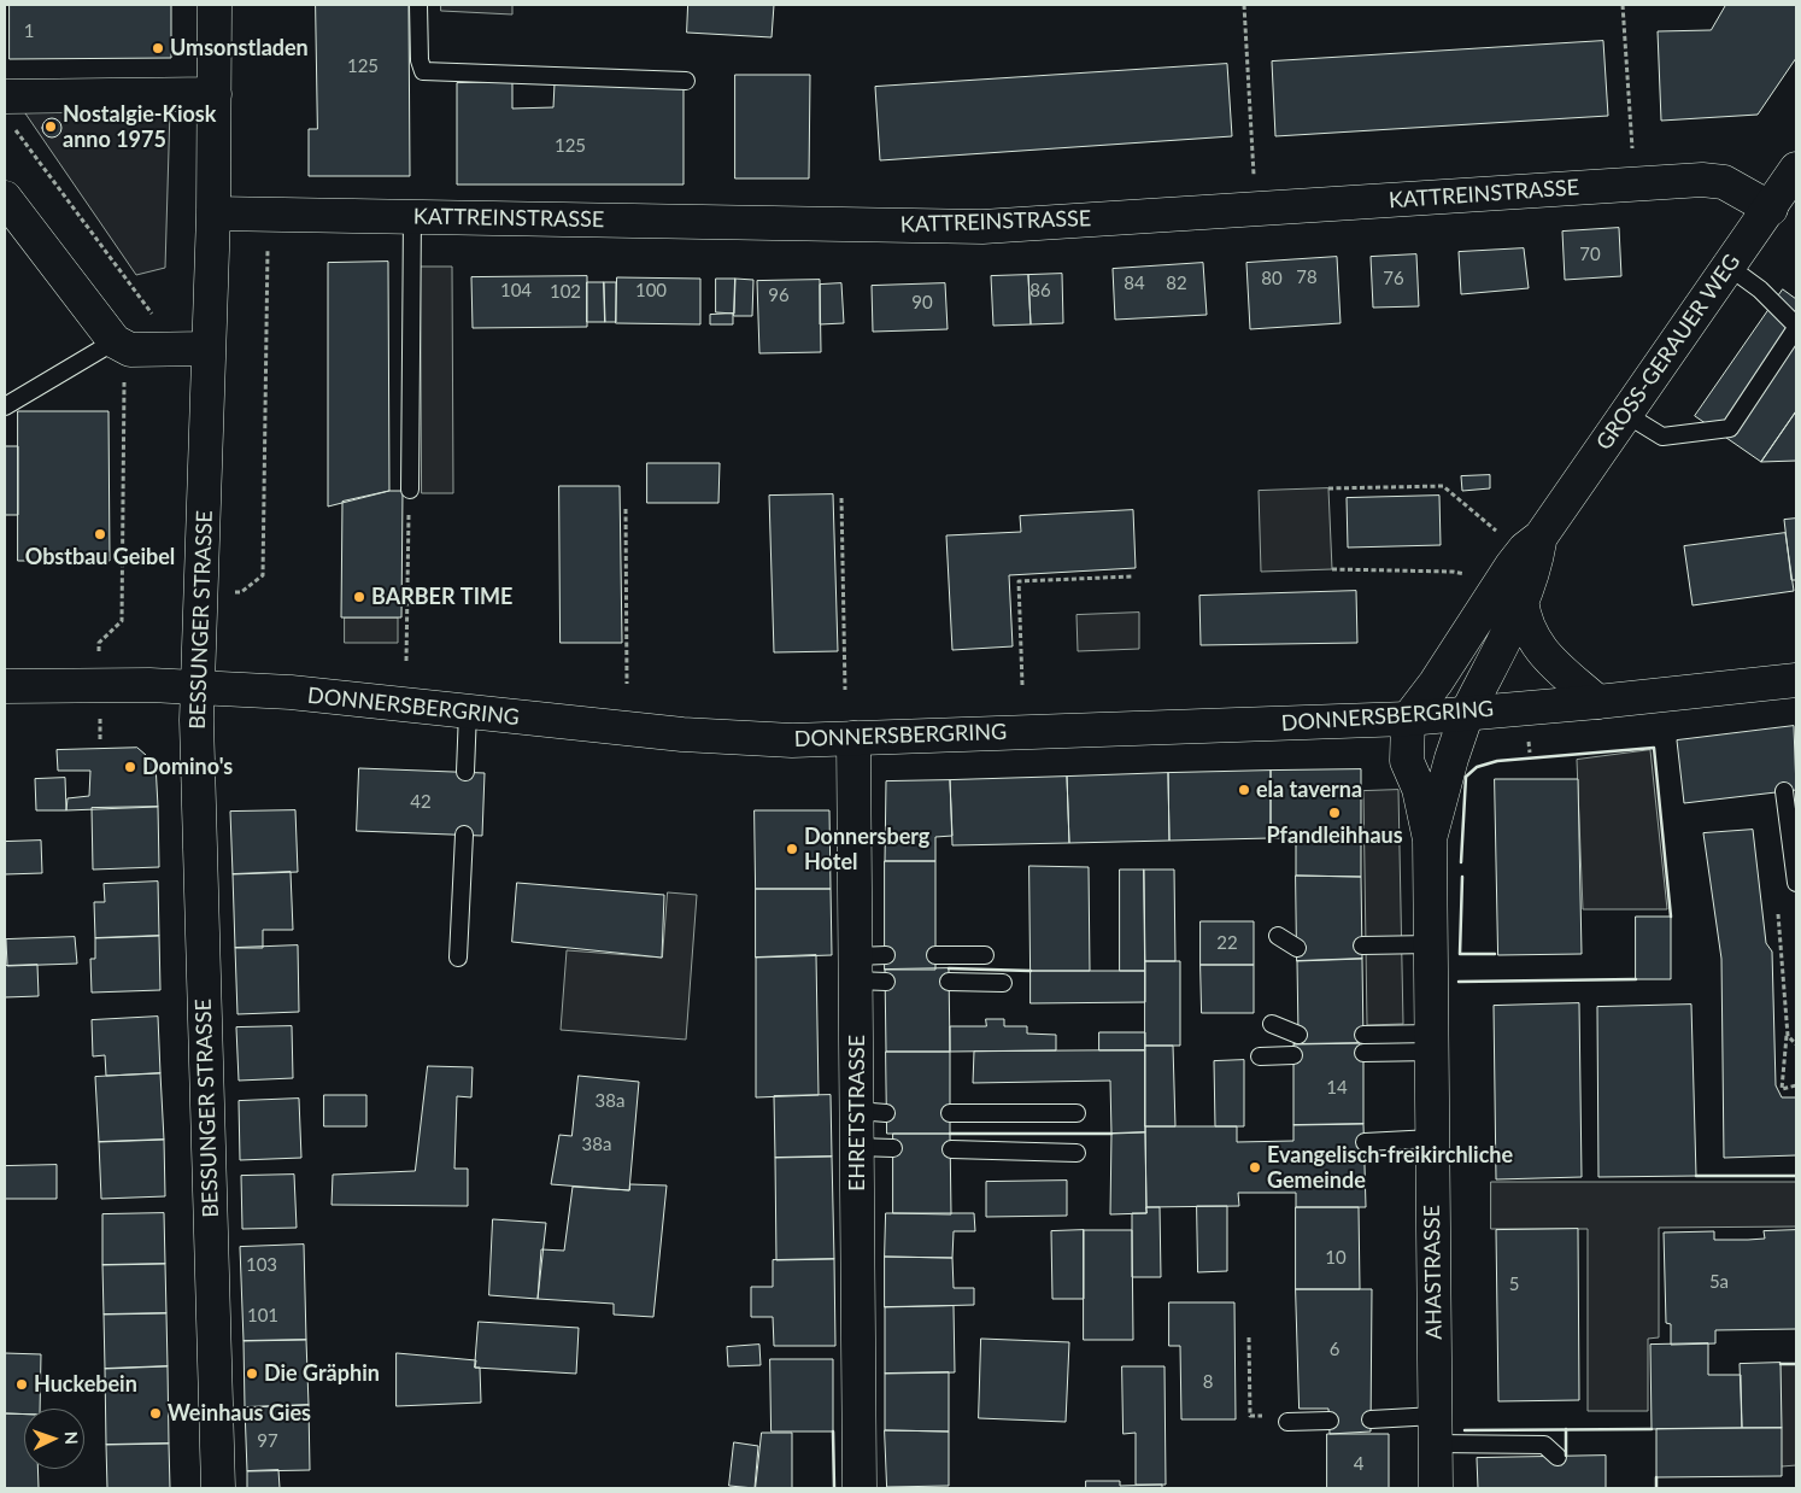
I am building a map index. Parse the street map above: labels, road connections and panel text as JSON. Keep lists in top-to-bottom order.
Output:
{
  "streets": {
    "street": [
      "KATTREINSTRASSE",
      "GROSS-GERAUER WEG",
      "BESSUNGER STRASSE",
      "DONNERSBERGRING",
      "EHRETSTRASSE",
      "AHASTRASSE"
    ]
  },
  "crossings": [
    ["KATTREINSTRASSE", "GROSS-GERAUER WEG"],
    ["KATTREINSTRASSE", "BESSUNGER STRASSE"],
    ["GROSS-GERAUER WEG", "DONNERSBERGRING"],
    ["GROSS-GERAUER WEG", "AHASTRASSE"],
    ["BESSUNGER STRASSE", "DONNERSBERGRING"],
    ["DONNERSBERGRING", "EHRETSTRASSE"],
    ["DONNERSBERGRING", "AHASTRASSE"]
  ],
  "places": [
    "Umsonstladen",
    "Nostalgie-Kiosk anno 1975",
    "Obstbau Geibel",
    "BARBER TIME",
    "Domino's",
    "ela taverna",
    "Pfandleihhaus",
    "Donnersberg Hotel",
    "Evangelisch-freikirchliche Gemeinde",
    "Die Gräphin",
    "Huckebein",
    "Weinhaus Gies"
  ],
  "house_numbers": [
    "1",
    "125",
    "125",
    "70",
    "78",
    "80",
    "76",
    "84",
    "82",
    "104",
    "100",
    "86",
    "102",
    "96",
    "90",
    "42",
    "22",
    "14",
    "38a",
    "38a",
    "10",
    "103",
    "5a",
    "5",
    "101",
    "6",
    "8",
    "97",
    "4"
  ],
  "north": "right"
}
